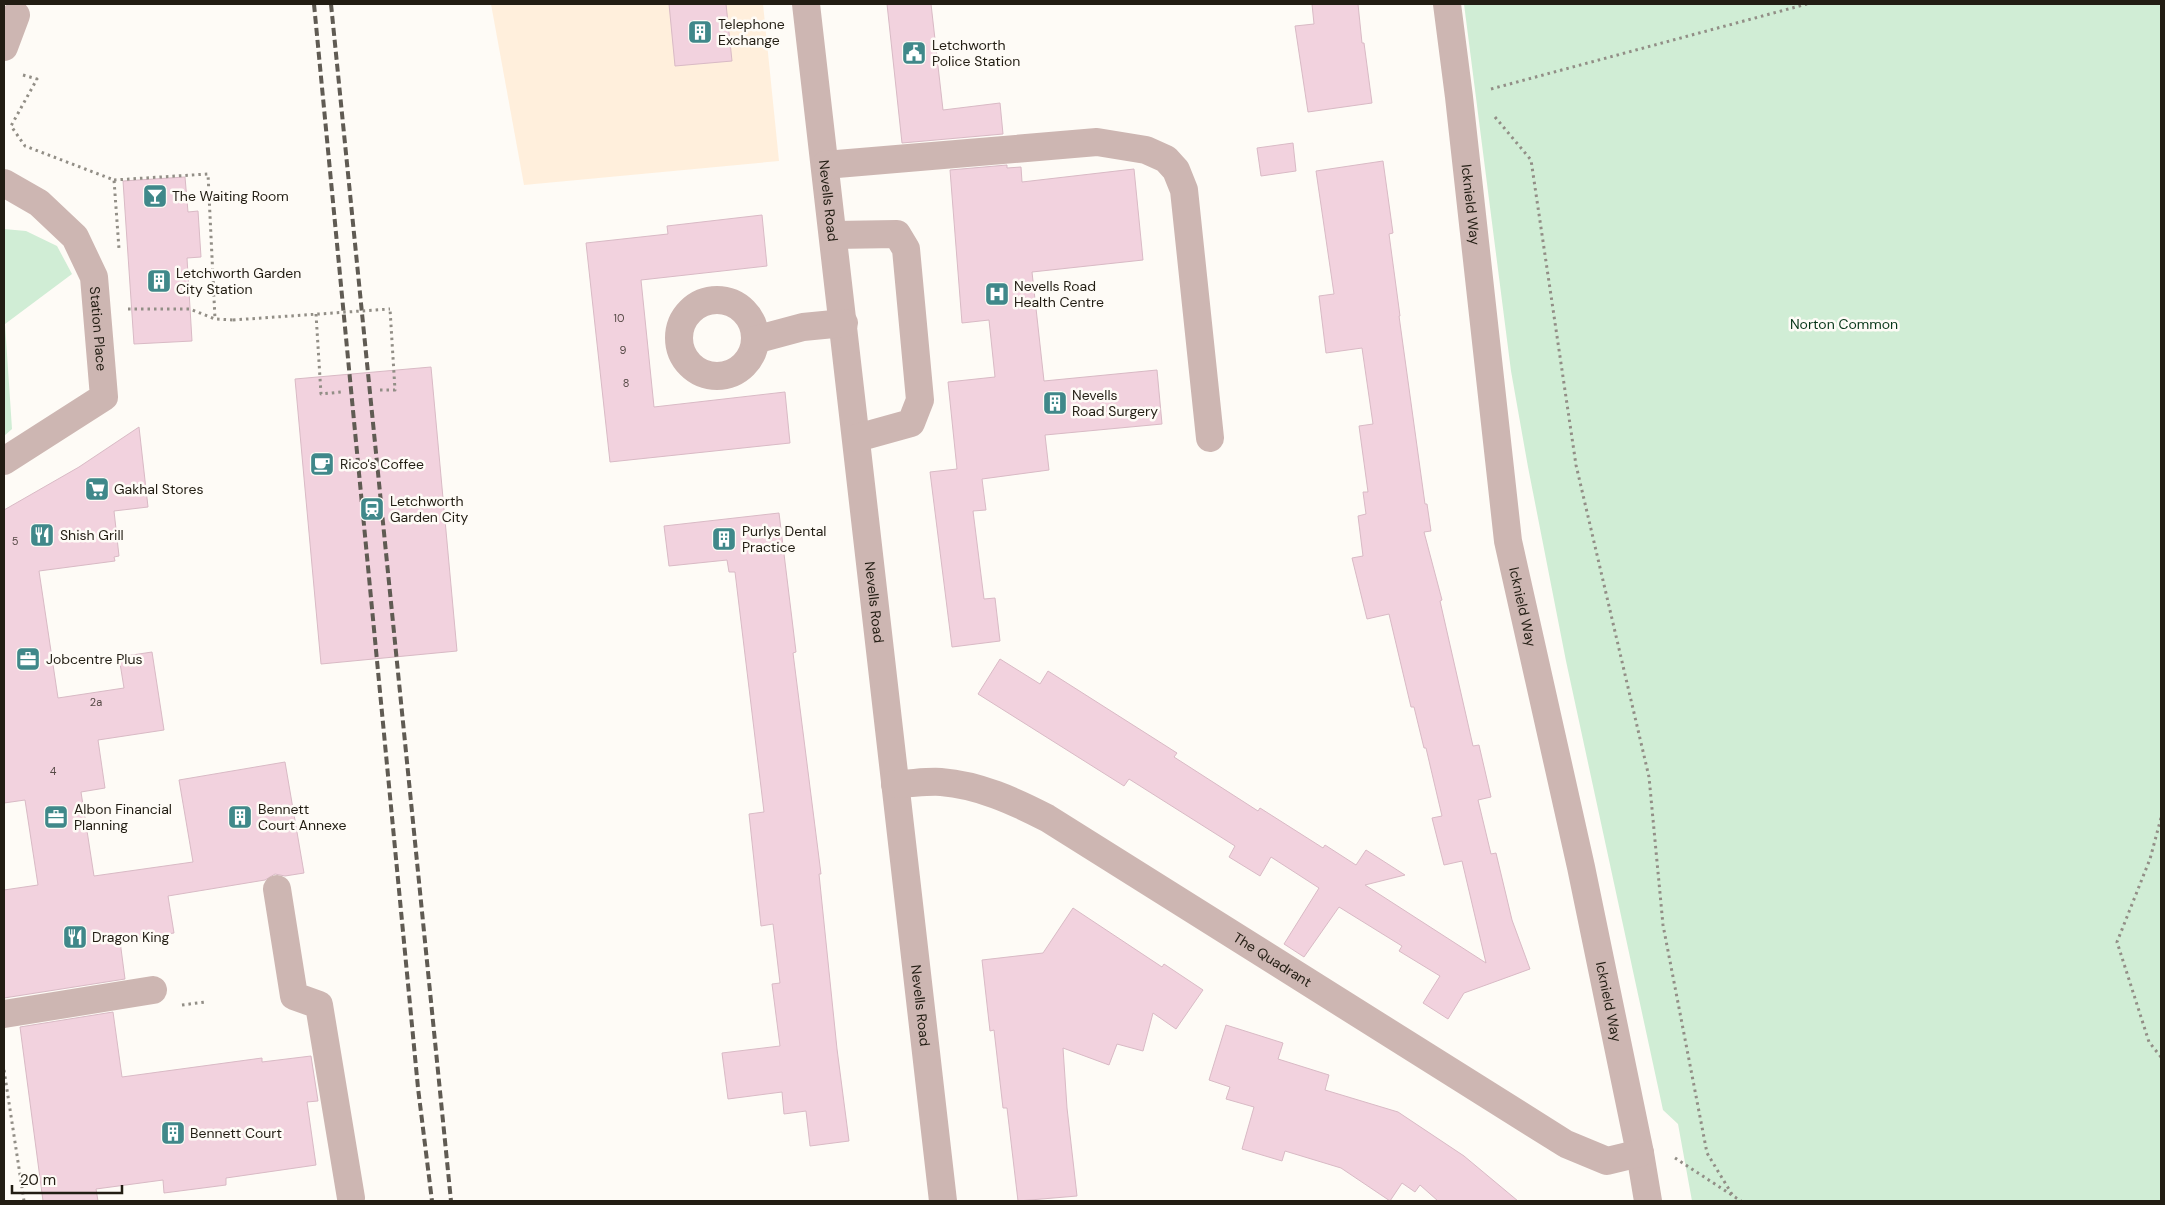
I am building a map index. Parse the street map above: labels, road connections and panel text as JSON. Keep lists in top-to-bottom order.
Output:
{
  "streets": {
    "street": [
      "Nevells Road",
      "Icknield Way",
      "Station Place",
      "The Quadrant"
    ]
  },
  "crossings": [
    ["Nevells Road", "The Quadrant"],
    ["Icknield Way", "The Quadrant"]
  ],
  "parks": ["Norton Common"],
  "places": {
    "building": [
      "Telephone Exchange",
      "Letchworth Garden City Station",
      "Nevells Road Surgery",
      "Purlys Dental Practice",
      "Bennett Court Annexe",
      "Bennett Court"
    ],
    "public building": ["Letchworth Police Station"],
    "bar": ["The Waiting Room"],
    "hospital": ["Nevells Road Health Centre"],
    "cafe": ["Rico's Coffee"],
    "supermarket": ["Gakhal Stores"],
    "station": ["Letchworth Garden City"],
    "restaurant": ["Shish Grill", "Dragon King"],
    "office": ["Jobcentre Plus", "Albon Financial Planning"]
  },
  "house_numbers": [
    "10",
    "9",
    "8",
    "5",
    "2a",
    "4"
  ],
  "scale_bar": "20 m"
}
